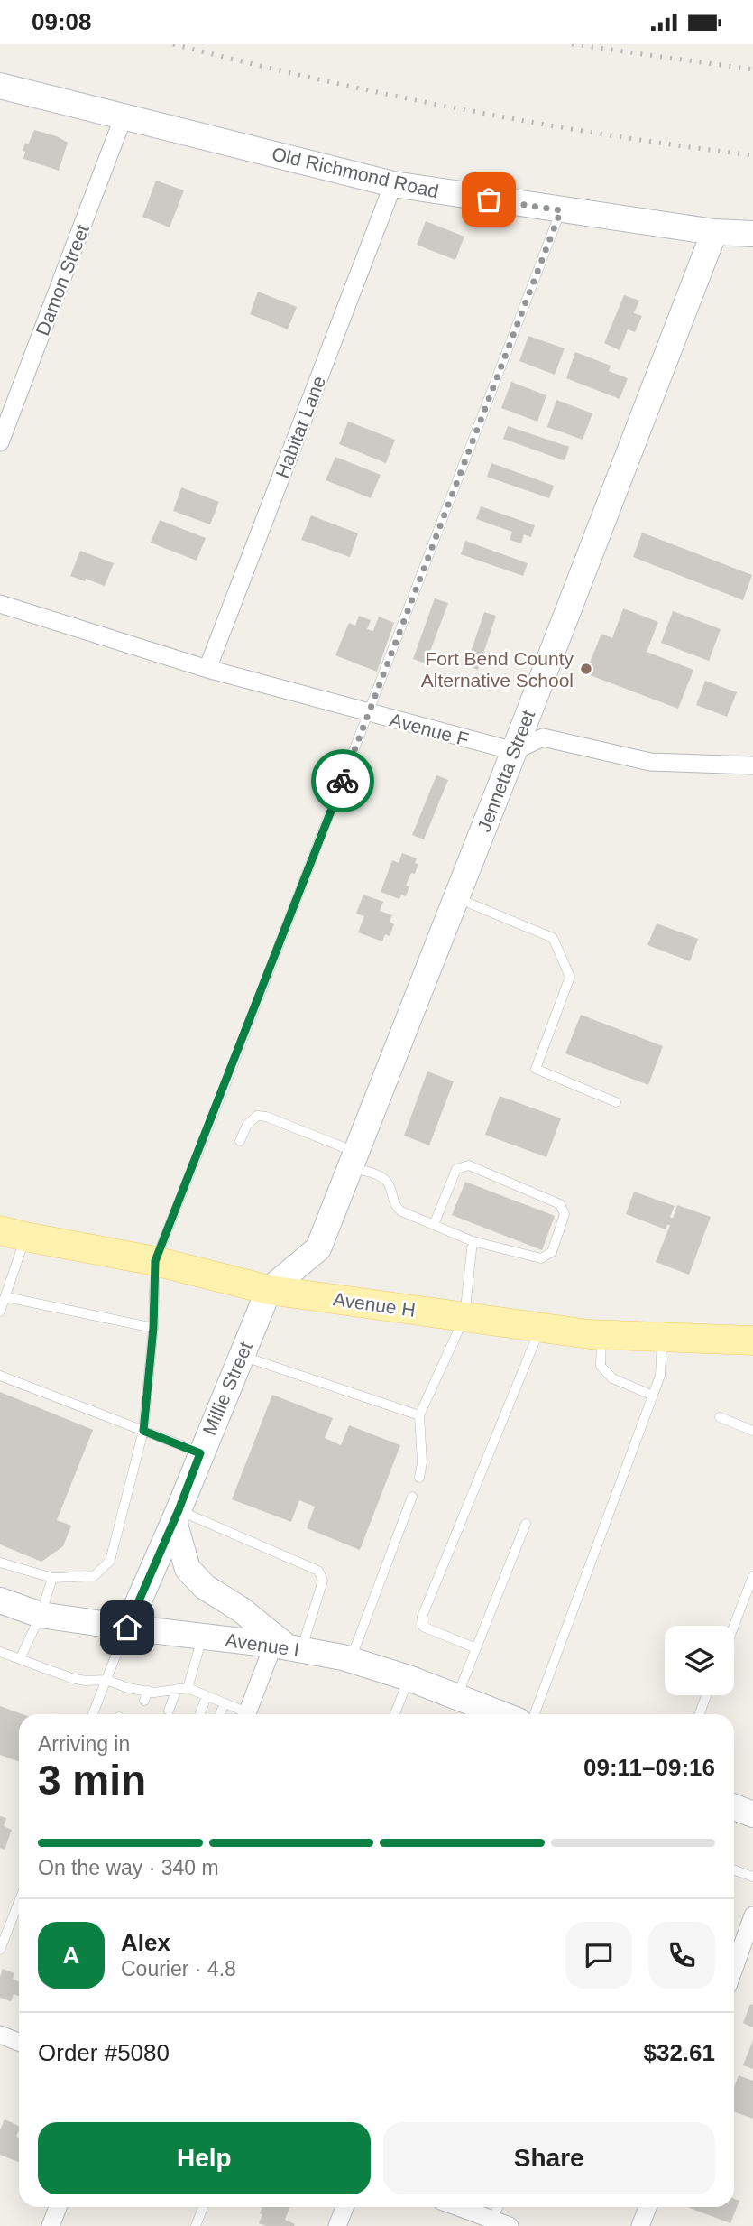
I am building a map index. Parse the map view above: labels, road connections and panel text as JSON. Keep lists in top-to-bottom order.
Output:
{
  "streets": {
    "main road": ["Avenue H"],
    "street": [
      "Old Richmond Road",
      "Damon Street",
      "Habitat Lane",
      "Avenue F",
      "Jennetta Street",
      "Millie Street",
      "Avenue I"
    ]
  },
  "crossings": [
    ["Old Richmond Road", "Damon Street"],
    ["Old Richmond Road", "Habitat Lane"],
    ["Old Richmond Road", "Jennetta Street"],
    ["Habitat Lane", "Avenue F"],
    ["Avenue F", "Jennetta Street"],
    ["Jennetta Street", "Avenue H"],
    ["Jennetta Street", "Millie Street"],
    ["Avenue H", "Millie Street"],
    ["Millie Street", "Avenue I"]
  ],
  "places": ["Fort Bend County Alternative School"],
  "page": {
    "status": "09:08",
    "heading": ["3 min", "Arriving in", "09:11–09:16"],
    "panel": [
      "Alex",
      "Courier · 4.8",
      "Order #5080",
      "$32.61"
    ],
    "bar": "On the way · 340 m",
    "round": "A",
    "buttons": ["Help", "Share"]
  }
}
